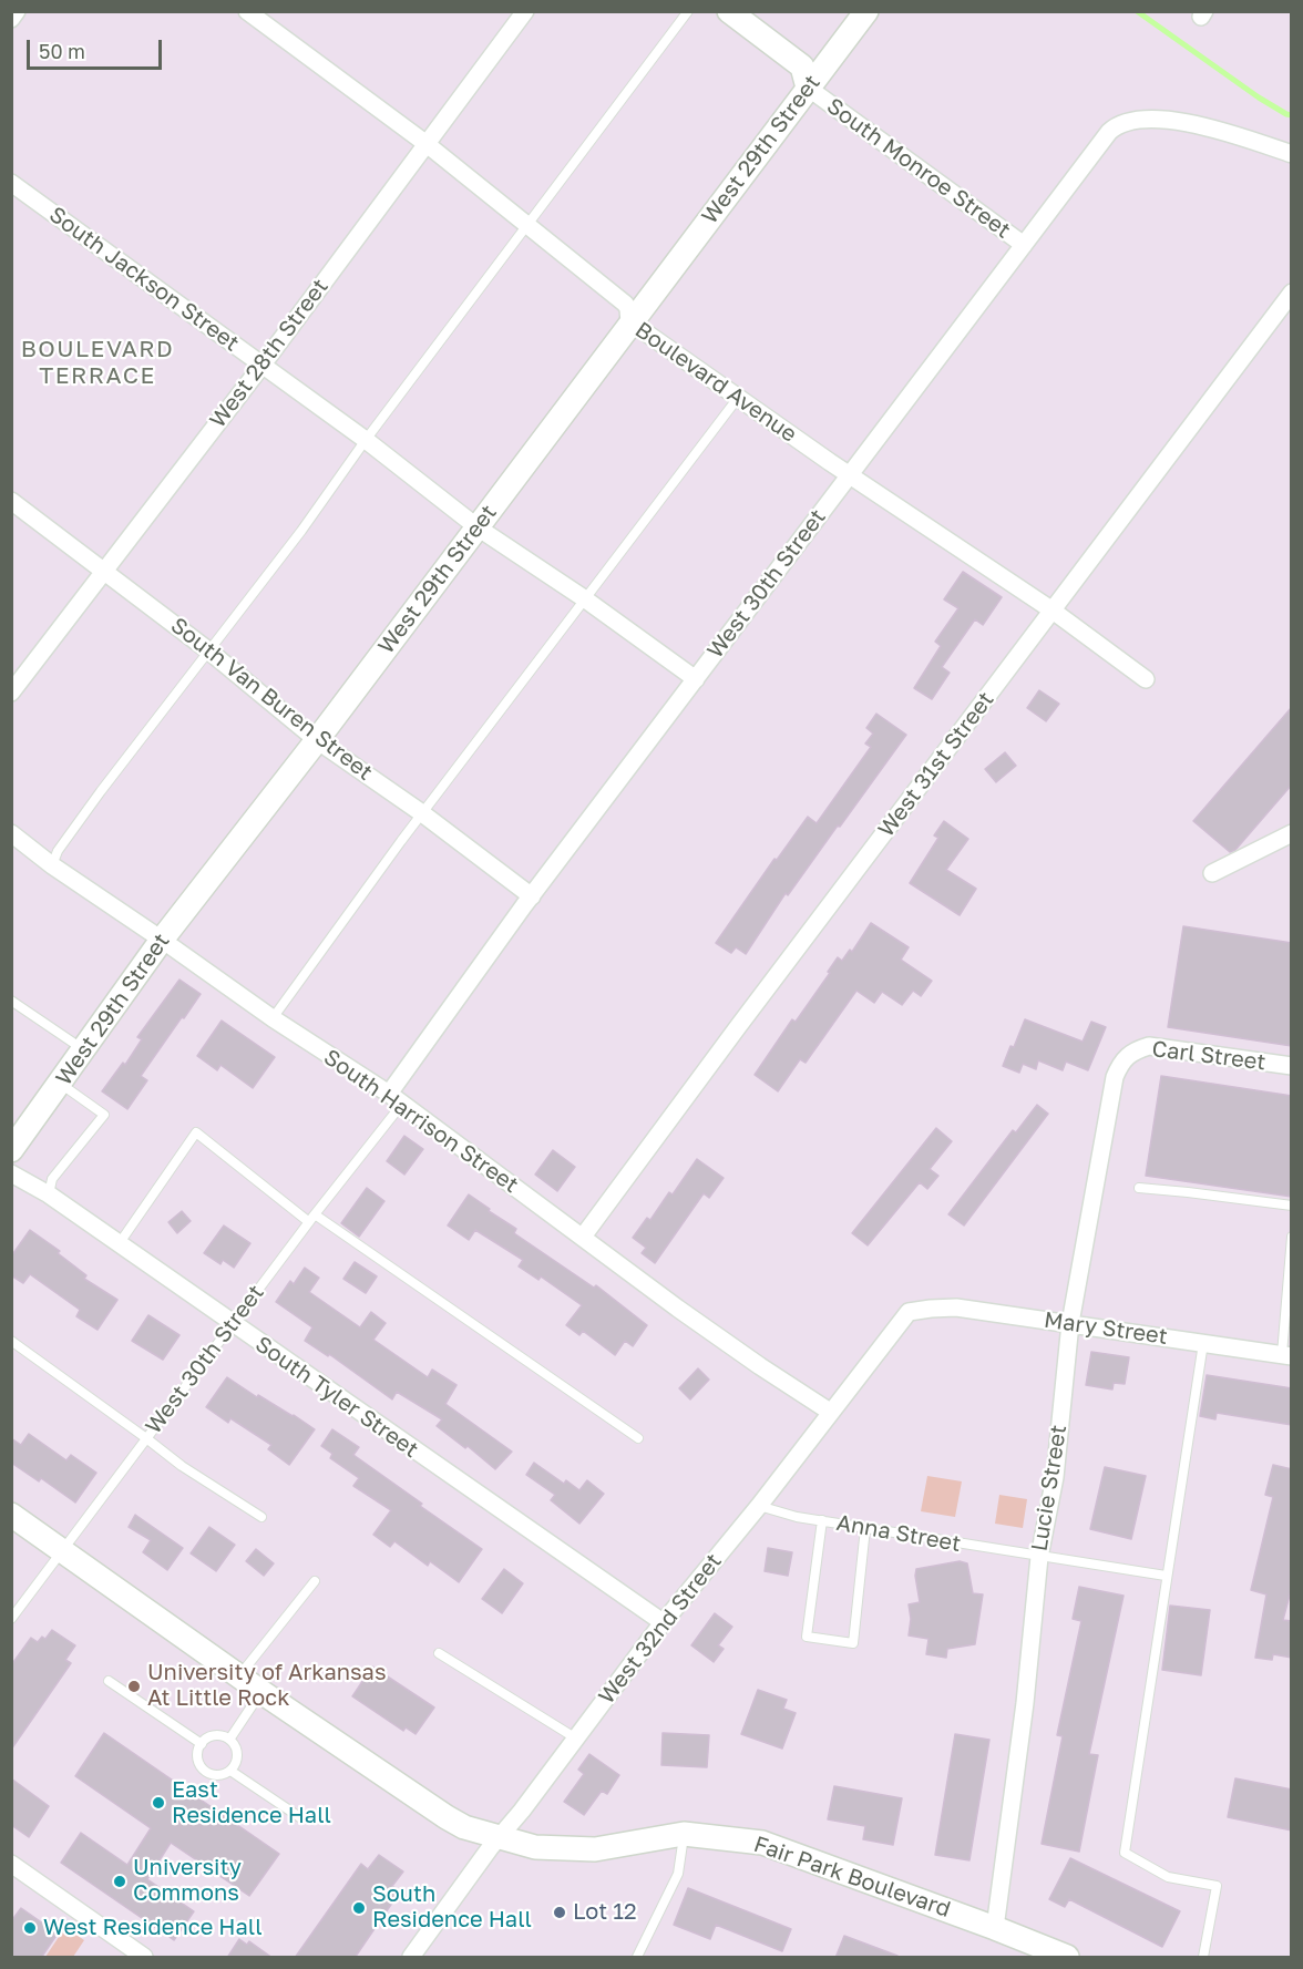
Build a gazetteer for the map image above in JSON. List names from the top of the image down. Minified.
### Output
{"streets":{"street":["West 29th Street","South Monroe Street","South Jackson Street","West 28th Street","Boulevard Avenue","West 30th Street","South Van Buren Street","West 31st Street","Carl Street","South Harrison Street","Mary Street","South Tyler Street","Lucie Street","West 32nd Street","Fair Park Boulevard"],"lane":["Anna Street"]},"crossings":[["West 29th Street","South Monroe Street"],["West 29th Street","South Jackson Street"],["West 29th Street","Boulevard Avenue"],["West 29th Street","South Van Buren Street"],["West 29th Street","South Harrison Street"],["South Monroe Street","West 30th Street"],["South Jackson Street","West 28th Street"],["South Jackson Street","West 30th Street"],["West 28th Street","Boulevard Avenue"],["West 28th Street","South Van Buren Street"],["Boulevard Avenue","West 30th Street"],["Boulevard Avenue","West 31st Street"],["West 30th Street","South Van Buren Street"],["West 30th Street","South Harrison Street"],["West 30th Street","South Tyler Street"],["West 30th Street","Fair Park Boulevard"],["West 31st Street","South Harrison Street"],["Carl Street","Lucie Street"],["South Harrison Street","West 32nd Street"],["Mary Street","Lucie Street"],["Mary Street","West 32nd Street"],["South Tyler Street","West 32nd Street"],["Lucie Street","Anna Street"],["Lucie Street","Fair Park Boulevard"],["Anna Street","West 32nd Street"],["West 32nd Street","Fair Park Boulevard"]],"districts":["BOULEVARD TERRACE"],"places":["University of Arkansas At Little Rock","East Residence Hall","University Commons","South Residence Hall","Lot 12","West Residence Hall"],"scale_bar":"50 m"}
